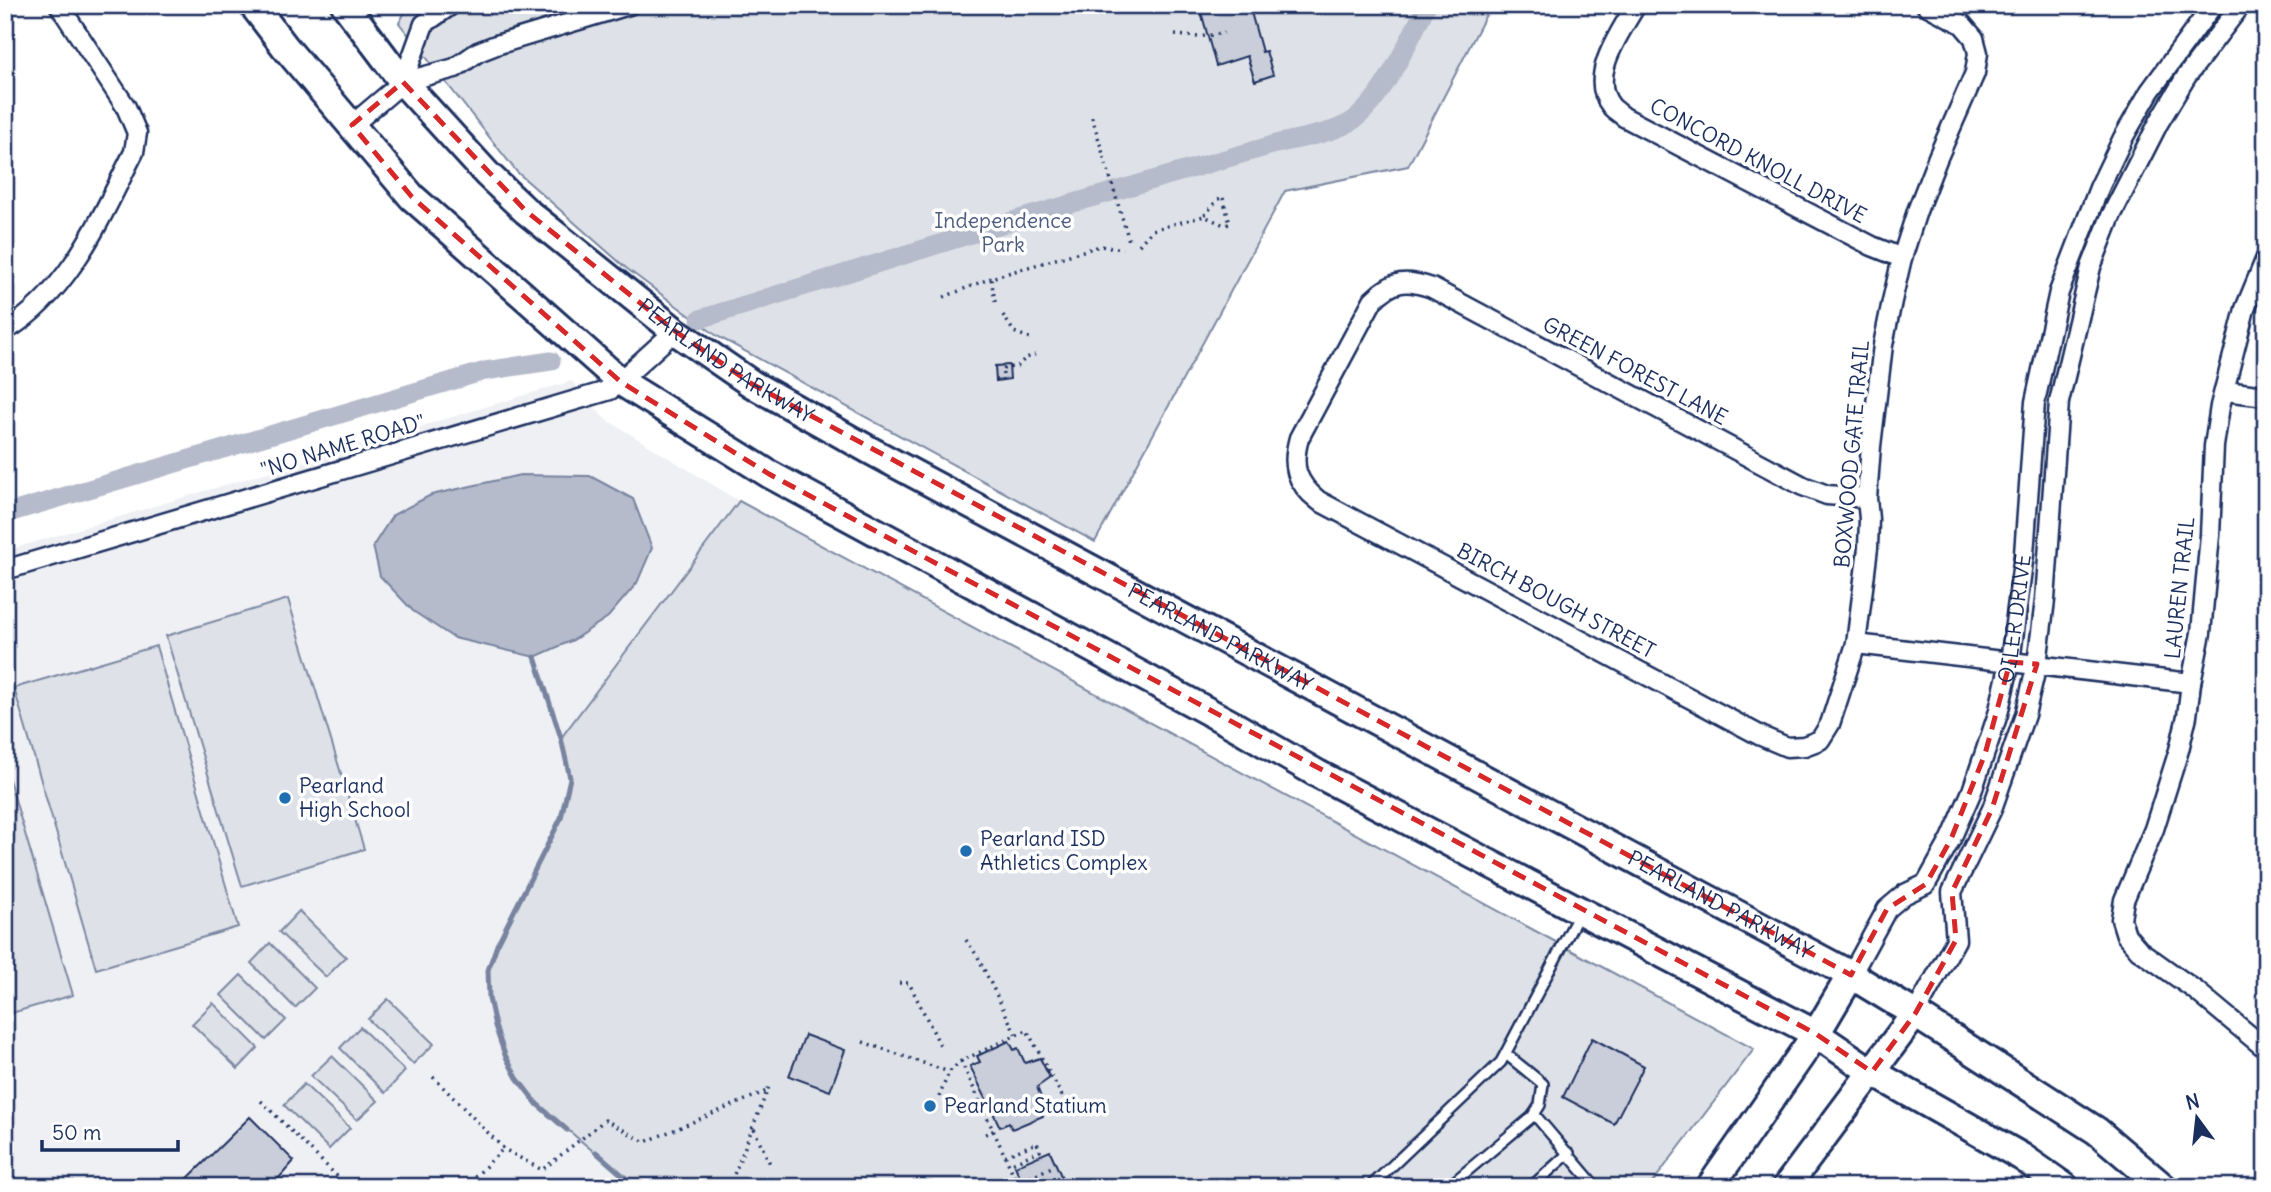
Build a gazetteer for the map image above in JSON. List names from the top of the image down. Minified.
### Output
{"streets":{"main road":["PEARLAND PARKWAY","OILER DRIVE"],"street":["CONCORD KNOLL DRIVE","GREEN FOREST LANE","\"NO NAME ROAD\"","BOXWOOD GATE TRAIL","LAUREN TRAIL","BIRCH BOUGH STREET"]},"crossings":[["CONCORD KNOLL DRIVE","BOXWOOD GATE TRAIL"],["PEARLAND PARKWAY","\"NO NAME ROAD\""],["PEARLAND PARKWAY","OILER DRIVE"],["GREEN FOREST LANE","BOXWOOD GATE TRAIL"],["GREEN FOREST LANE","BIRCH BOUGH STREET"],["BOXWOOD GATE TRAIL","BIRCH BOUGH STREET"]],"parks":["Independence Park"],"places":["Pearland High School","Pearland ISD Athletics Complex","Pearland Statium"],"scale_bar":"50 m","north":"top"}
